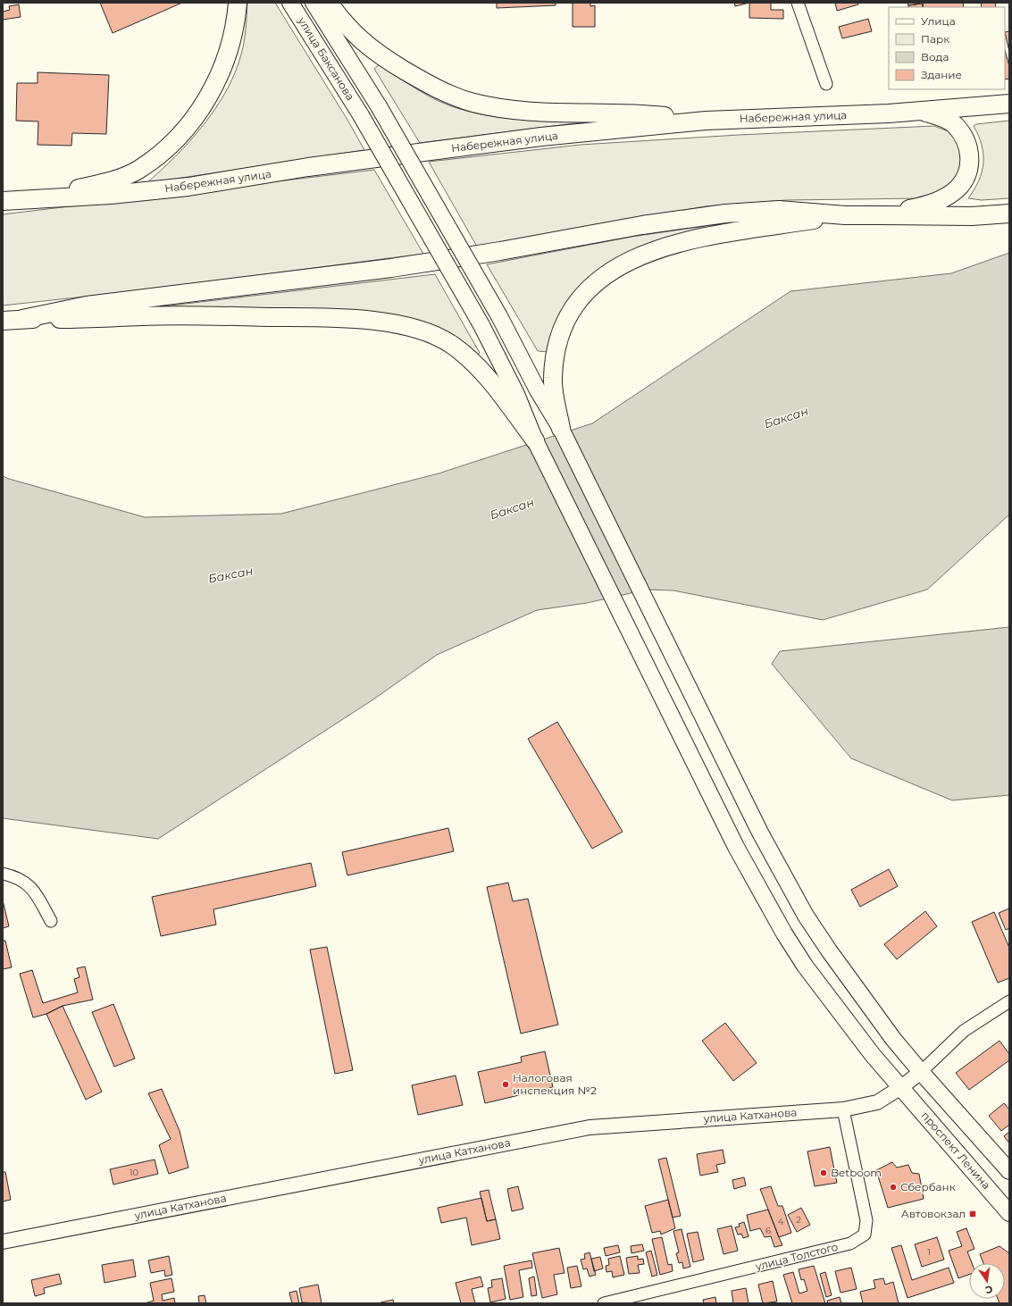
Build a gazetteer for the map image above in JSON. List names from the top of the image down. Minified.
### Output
{"streets":{"main road":["улица Баксанова","Набережная улица","проспект Ленина"],"street":["улица Катханова","улица Толстого"]},"crossings":[["улица Баксанова","улица Катханова"],["улица Баксанова","проспект Ленина"],["улица Катханова","проспект Ленина"],["улица Катханова","улица Толстого"]],"water":["Баксан"],"places":{"other":["Налоговая инспекция №2","Betboom","Сбербанк"],"transit":["Автовокзал"]},"house_numbers":["10","2","4","6","1"],"legend":["Улица","Парк","Вода","Здание"],"north":"bottom"}
